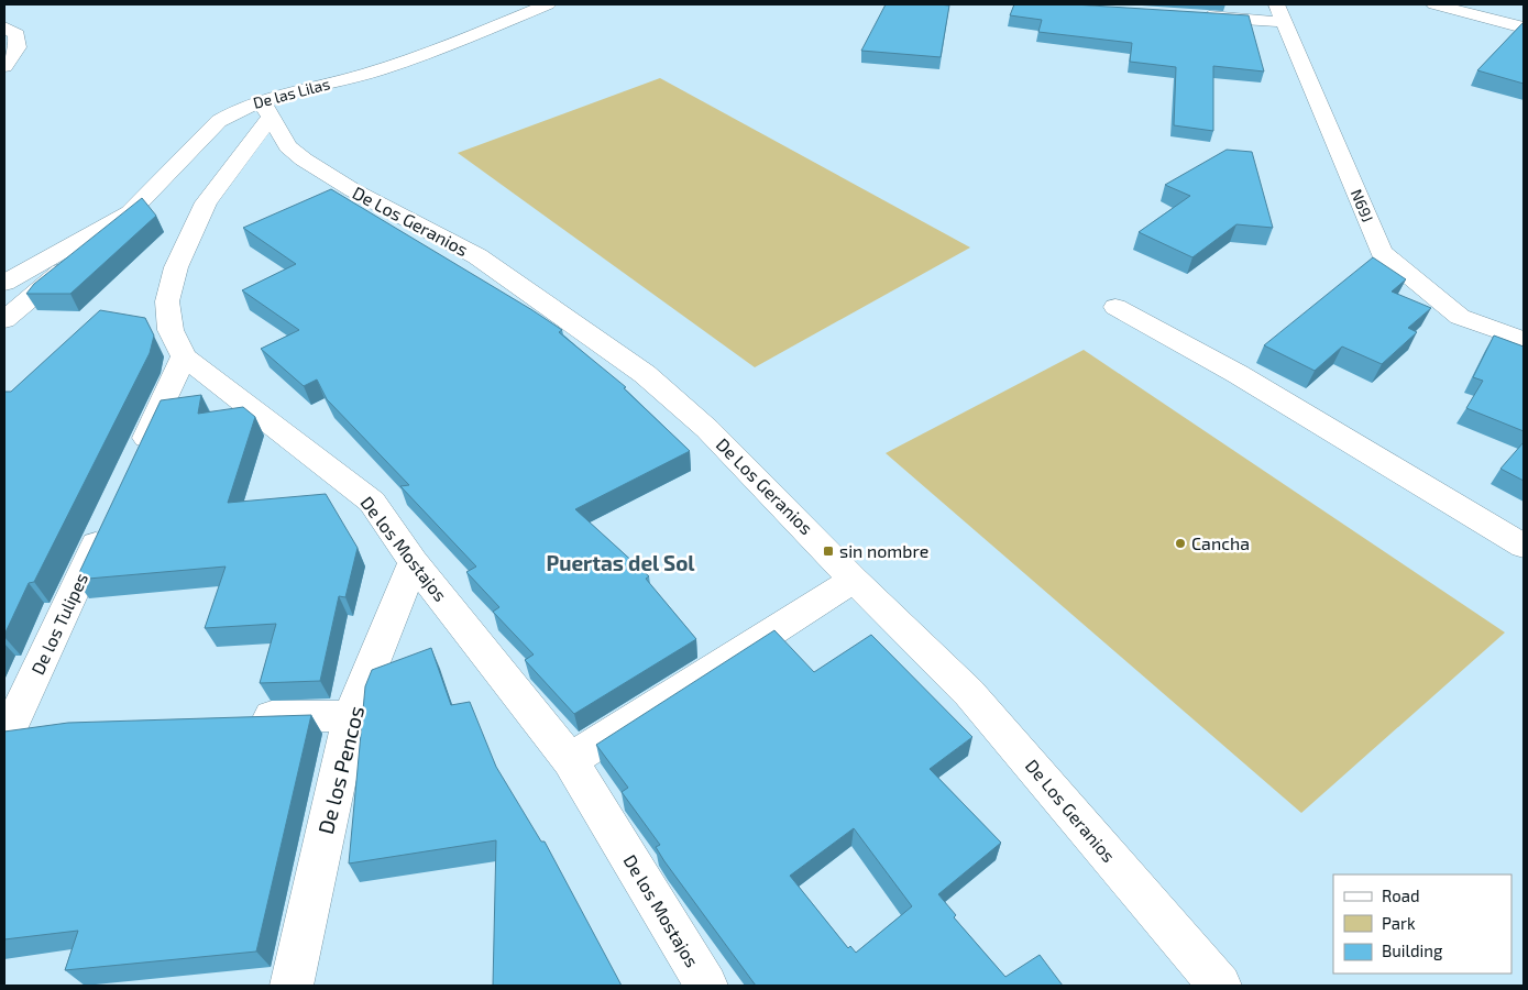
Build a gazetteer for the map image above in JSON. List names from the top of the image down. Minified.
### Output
{"streets":{"street":["De las Lilas","N69J","De Los Geranios","De los Mostajos","De los Tulipes","De los Pencos"]},"crossings":[["De las Lilas","De Los Geranios"],["De las Lilas","De los Mostajos"],["De Los Geranios","De los Mostajos"],["De los Mostajos","De los Pencos"]],"districts":["Puertas del Sol"],"places":{"other":["Cancha"],"transit":["sin nombre"]},"legend":["Road","Park","Building"]}
